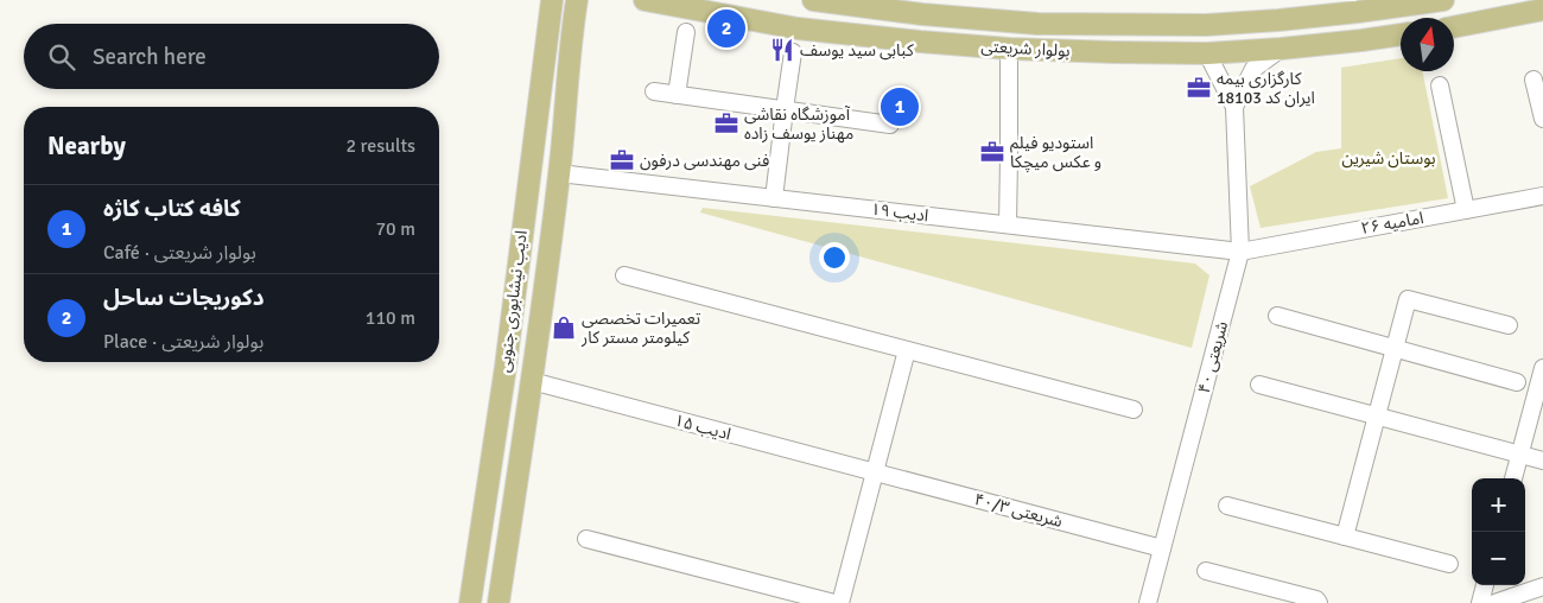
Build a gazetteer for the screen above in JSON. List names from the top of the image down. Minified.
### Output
{"streets":{"main road":["بولوار شریعتی","ادیب نیشابوری جنوبی"],"street":["ادیب ۱۹","امامیه ۲۶","شریعتی ۴۰","ادیب ۱۵","شریعتی ۴۰/۳"]},"crossings":[["بولوار شریعتی","شریعتی ۴۰"],["ادیب ۱۹","امامیه ۲۶"],["ادیب ۱۹","ادیب نیشابوری جنوبی"],["ادیب ۱۹","شریعتی ۴۰"],["امامیه ۲۶","شریعتی ۴۰"],["ادیب نیشابوری جنوبی","ادیب ۱۵"],["شریعتی ۴۰","شریعتی ۴۰/۳"],["ادیب ۱۵","شریعتی ۴۰/۳"]],"parks":["بوستان شیرین"],"places":{"restaurant":["کبابی سید یوسف"],"office":["کارگزاری بیمه ایران کد 18103","آموزشگاه نقاشی مهناز یوسف زاده","استودیو فیلم و عکس میچکا","فنی مهندسی درفون"],"shop":["تعمیرات تخصصی کیلومتر مستر کار"]},"north":"top","page":{"pins":["2","1"],"search":"Search here","heading":["Nearby","2 results"],"list":[{"mark":"1","name":"کافه کتاب کاژه","note":"Café · بولوار شریعتی","value":"70 m"},{"mark":"2","name":"دکوریجات ساحل","note":"Place · بولوار شریعتی","value":"110 m"}],"map_buttons":["+","−"]}}
